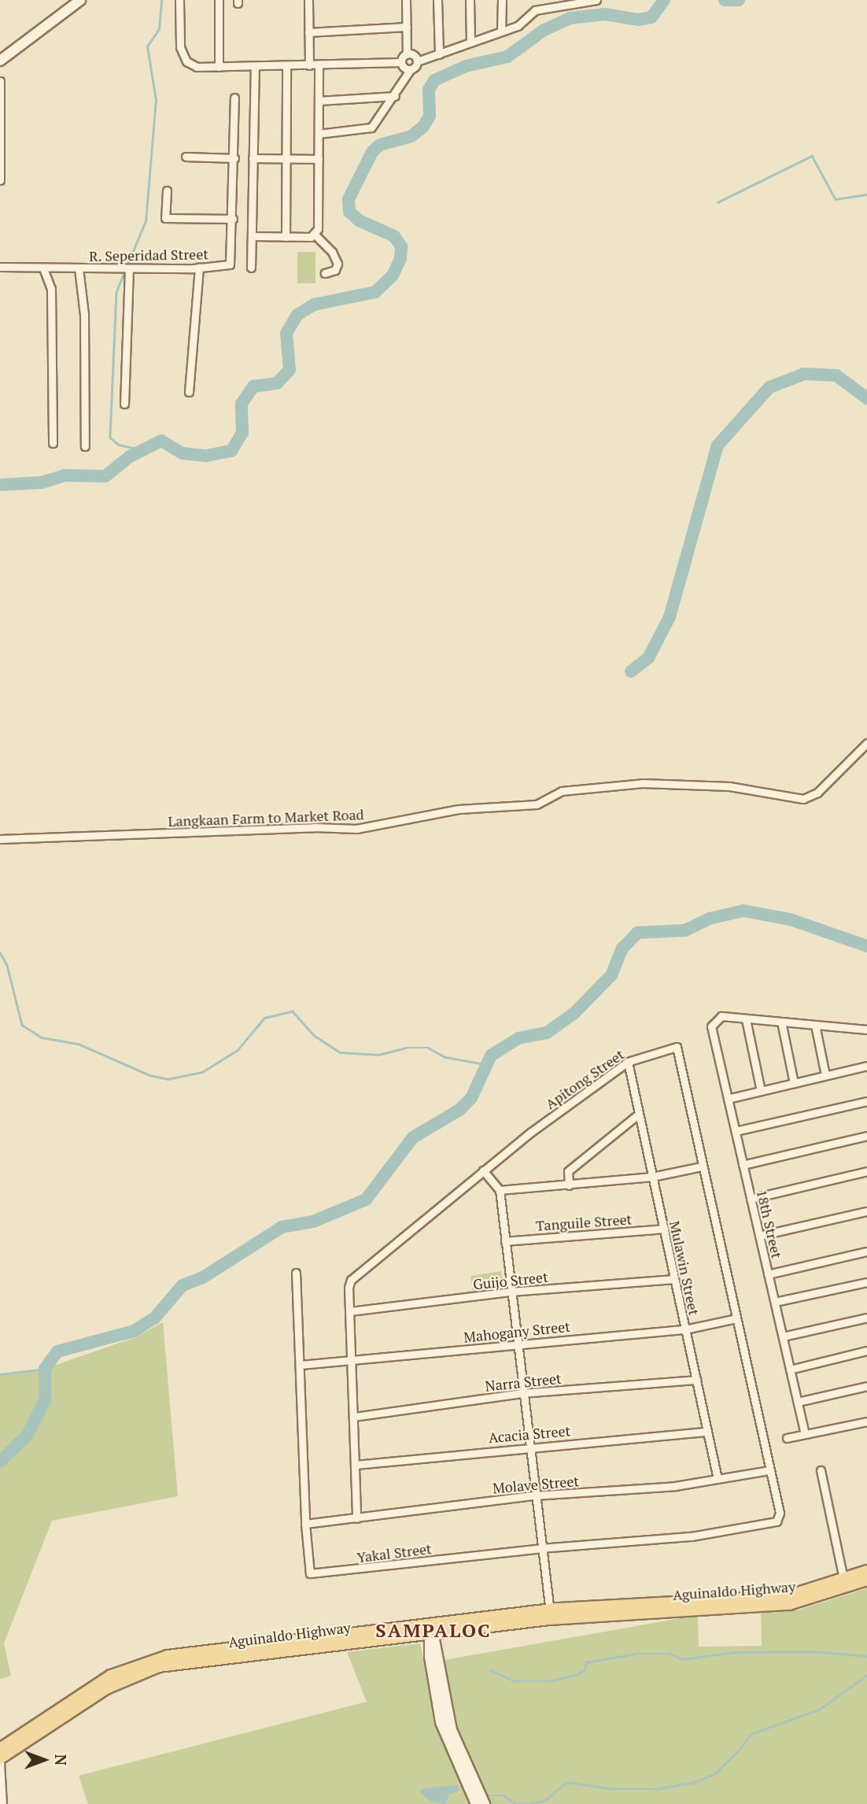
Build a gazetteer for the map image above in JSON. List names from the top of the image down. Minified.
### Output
{"streets":{"main road":["Aguinaldo Highway"],"street":["R. Seperidad Street","Langkaan Farm to Market Road","Apitong Street","Tanguile Street","18th Street","Mulawin Street","Guijo Street","Mahogany Street","Narra Street","Acacia Street","Molave Street","Yakal Street"]},"crossings":[["Apitong Street","Mulawin Street"],["Apitong Street","Guijo Street"],["Apitong Street","Mahogany Street"],["Apitong Street","Narra Street"],["Apitong Street","Acacia Street"],["Apitong Street","Molave Street"],["Apitong Street","Yakal Street"],["Tanguile Street","Mulawin Street"],["Mulawin Street","Guijo Street"],["Mulawin Street","Mahogany Street"],["Mulawin Street","Narra Street"],["Mulawin Street","Acacia Street"],["Mulawin Street","Molave Street"],["Mahogany Street","Yakal Street"],["Molave Street","Yakal Street"]],"districts":["SAMPALOC"],"north":"right"}
